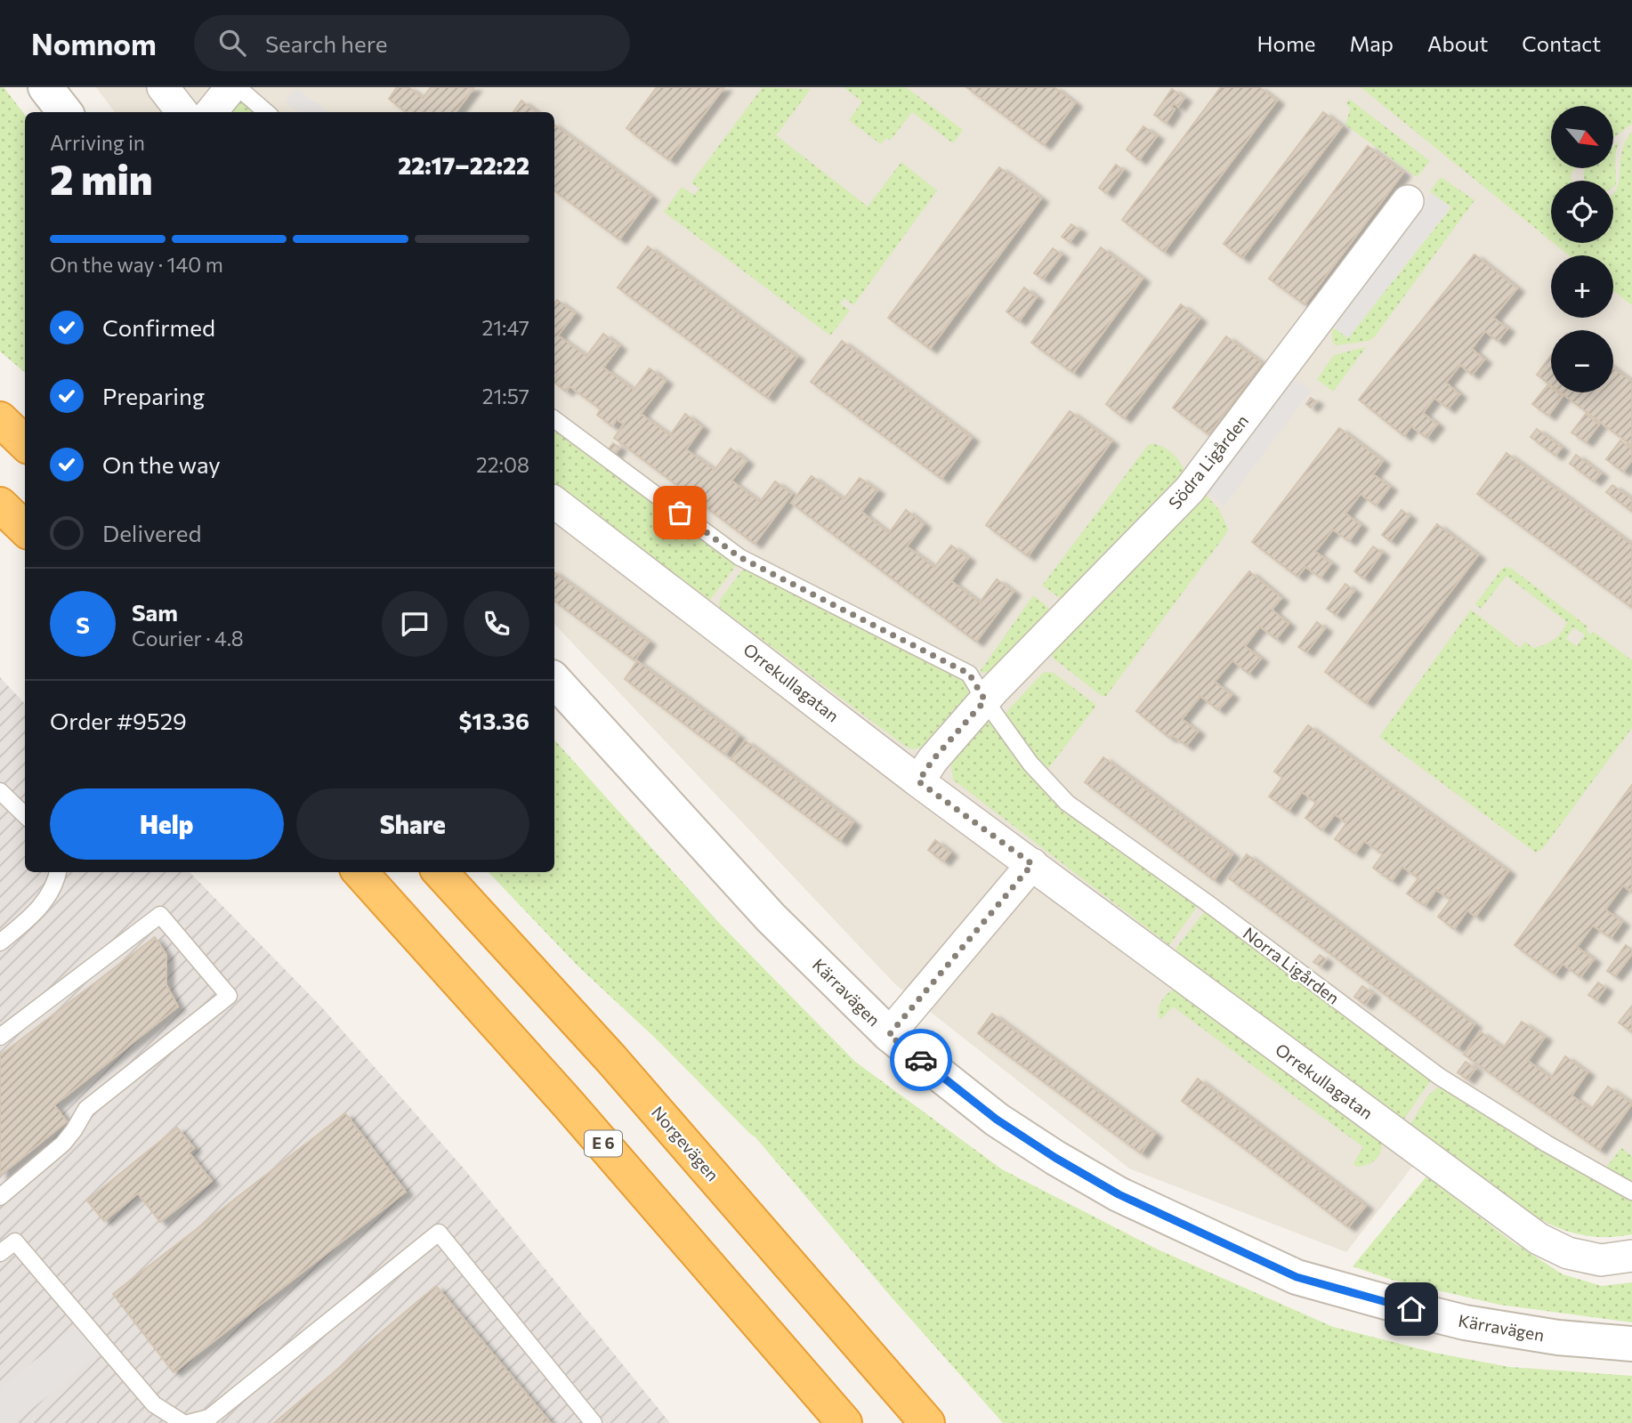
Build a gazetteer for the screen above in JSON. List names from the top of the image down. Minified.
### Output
{"streets":{"highway":["E 6","Norgevägen"],"street":["Södra Ligården","Orrekullagatan","Kärravägen"],"lane":["Norra Ligården"]},"crossings":[["Södra Ligården","Orrekullagatan"],["Södra Ligården","Norra Ligården"]],"north":"bottom right","page":{"header":"Nomnom","search":"Search here","nav":["Home","Map","About","Contact"],"map_buttons":["+","−"],"heading":["2 min","Arriving in","22:17–22:22"],"panel":["Sam","Courier · 4.8","Order #9529","$13.36"],"bar":"On the way · 140 m","list":[["Confirmed","21:47"],["Preparing","21:57"],["On the way","22:08"],"Delivered"],"round":"S","buttons":["Help","Share"]}}
